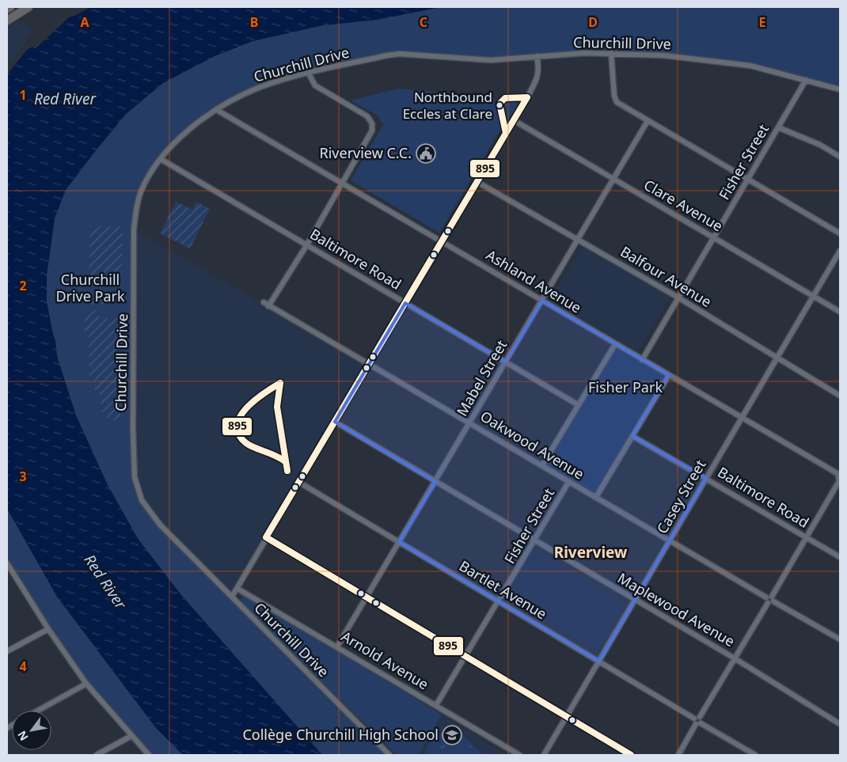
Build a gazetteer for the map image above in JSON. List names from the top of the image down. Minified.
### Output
{"streets":{"street":["Churchill Drive","Fisher Street","Clare Avenue","Baltimore Road","Balfour Avenue","Ashland Avenue","Mabel Street","Oakwood Avenue","Casey Street","Bartlet Avenue","Maplewood Avenue","Arnold Avenue"]},"crossings":[["Churchill Drive","Fisher Street"],["Churchill Drive","Baltimore Road"],["Churchill Drive","Ashland Avenue"],["Fisher Street","Clare Avenue"],["Fisher Street","Baltimore Road"],["Fisher Street","Balfour Avenue"],["Fisher Street","Ashland Avenue"],["Fisher Street","Oakwood Avenue"],["Fisher Street","Bartlet Avenue"],["Fisher Street","Maplewood Avenue"],["Fisher Street","Arnold Avenue"],["Clare Avenue","Mabel Street"],["Clare Avenue","Casey Street"],["Baltimore Road","Mabel Street"],["Baltimore Road","Oakwood Avenue"],["Baltimore Road","Casey Street"],["Balfour Avenue","Mabel Street"],["Balfour Avenue","Casey Street"],["Ashland Avenue","Mabel Street"],["Ashland Avenue","Casey Street"],["Mabel Street","Oakwood Avenue"],["Mabel Street","Bartlet Avenue"],["Mabel Street","Maplewood Avenue"],["Mabel Street","Arnold Avenue"],["Oakwood Avenue","Casey Street"],["Casey Street","Bartlet Avenue"],["Casey Street","Maplewood Avenue"]],"districts":["Riverview"],"water":["Red River"],"parks":["Churchill Drive Park","Fisher Park"],"places":{"other":["Northbound Eccles at Clare"],"public building":["Riverview C.C."],"school or university":["Collège Churchill High School"]},"lines":["transit line 895"],"north":"bottom left","grid":{"columns":["A","B","C","D","E"],"rows":["1","2","3","4"]}}
